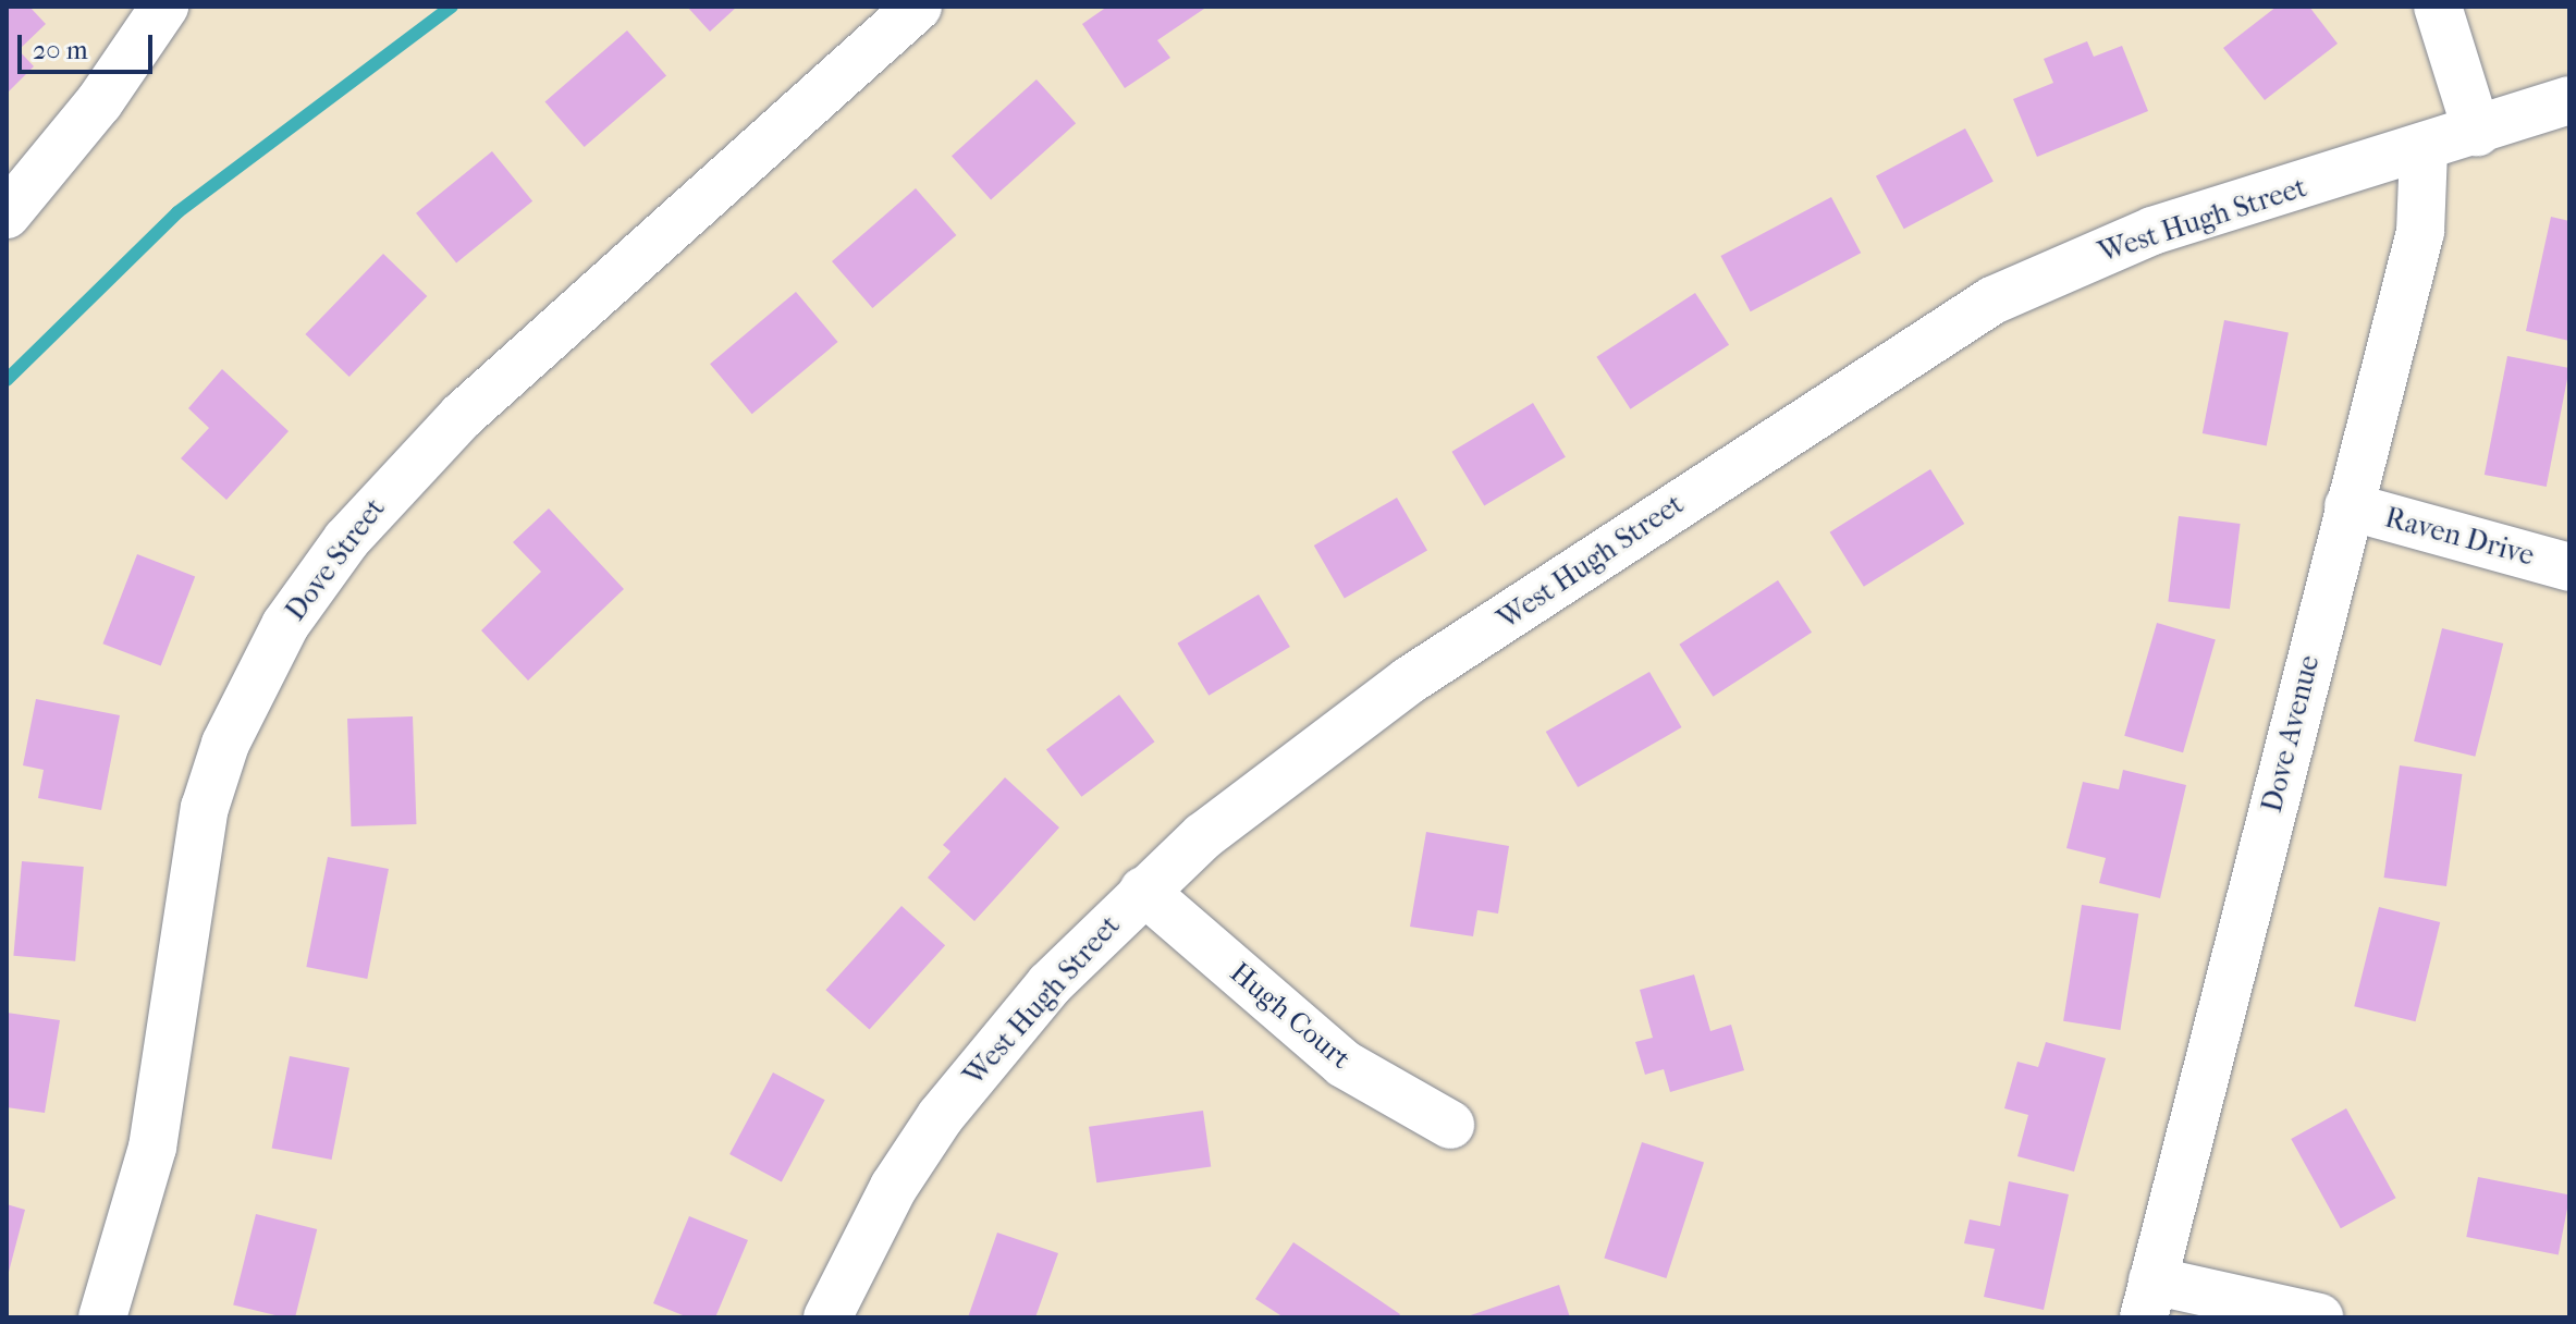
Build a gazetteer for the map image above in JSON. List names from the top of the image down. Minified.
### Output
{"streets":{"street":["West Hugh Street","Raven Drive","Dove Street","Dove Avenue","Hugh Court"]},"crossings":[["West Hugh Street","Dove Avenue"],["West Hugh Street","Hugh Court"],["Raven Drive","Dove Avenue"]],"scale_bar":"20 m"}
